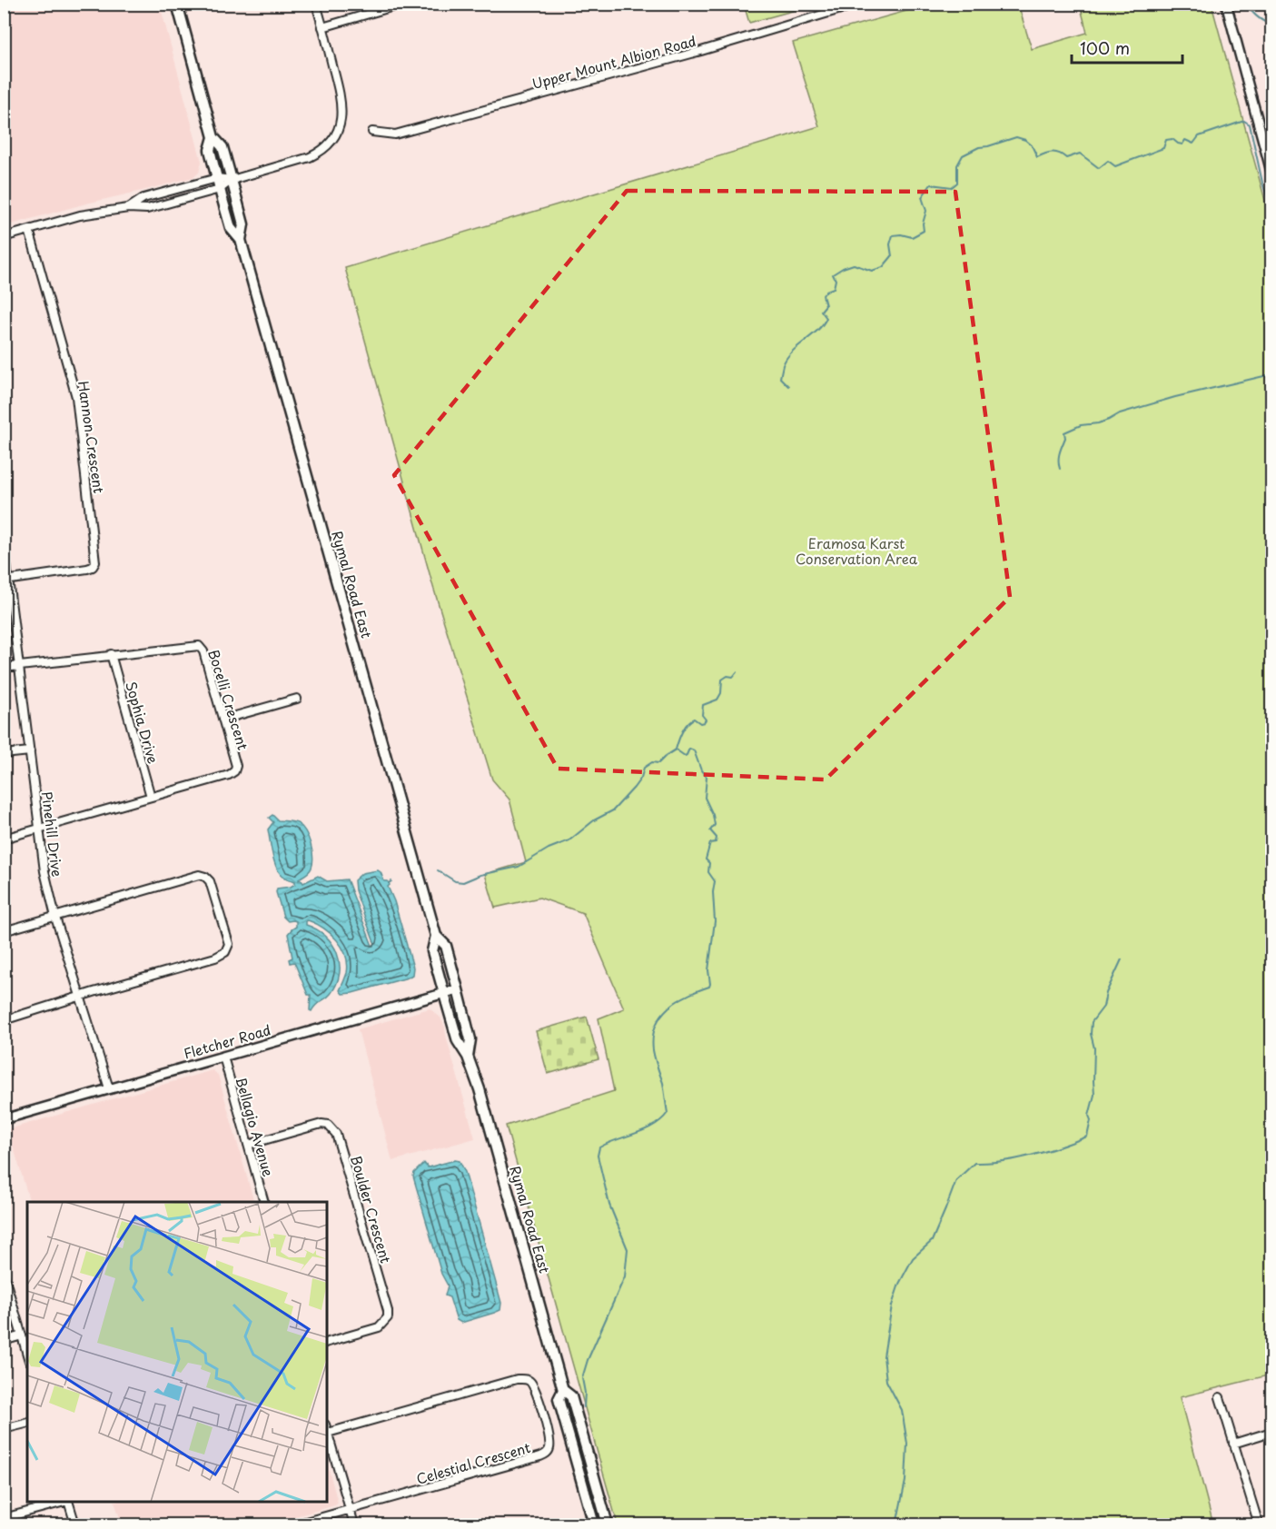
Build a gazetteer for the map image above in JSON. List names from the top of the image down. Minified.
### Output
{"streets":{"main road":["Rymal Road East"],"street":["Upper Mount Albion Road","Hannon Crescent","Bocelli Crescent","Sophia Drive","Pinehill Drive","Fletcher Road","Bellagio Avenue","Boulder Crescent","Celestial Crescent"]},"crossings":[["Hannon Crescent","Pinehill Drive"],["Rymal Road East","Fletcher Road"],["Bocelli Crescent","Sophia Drive"],["Bocelli Crescent","Pinehill Drive"],["Pinehill Drive","Fletcher Road"],["Fletcher Road","Bellagio Avenue"],["Bellagio Avenue","Boulder Crescent"]],"parks":["Eramosa Karst Conservation Area"],"scale_bar":"100 m"}
